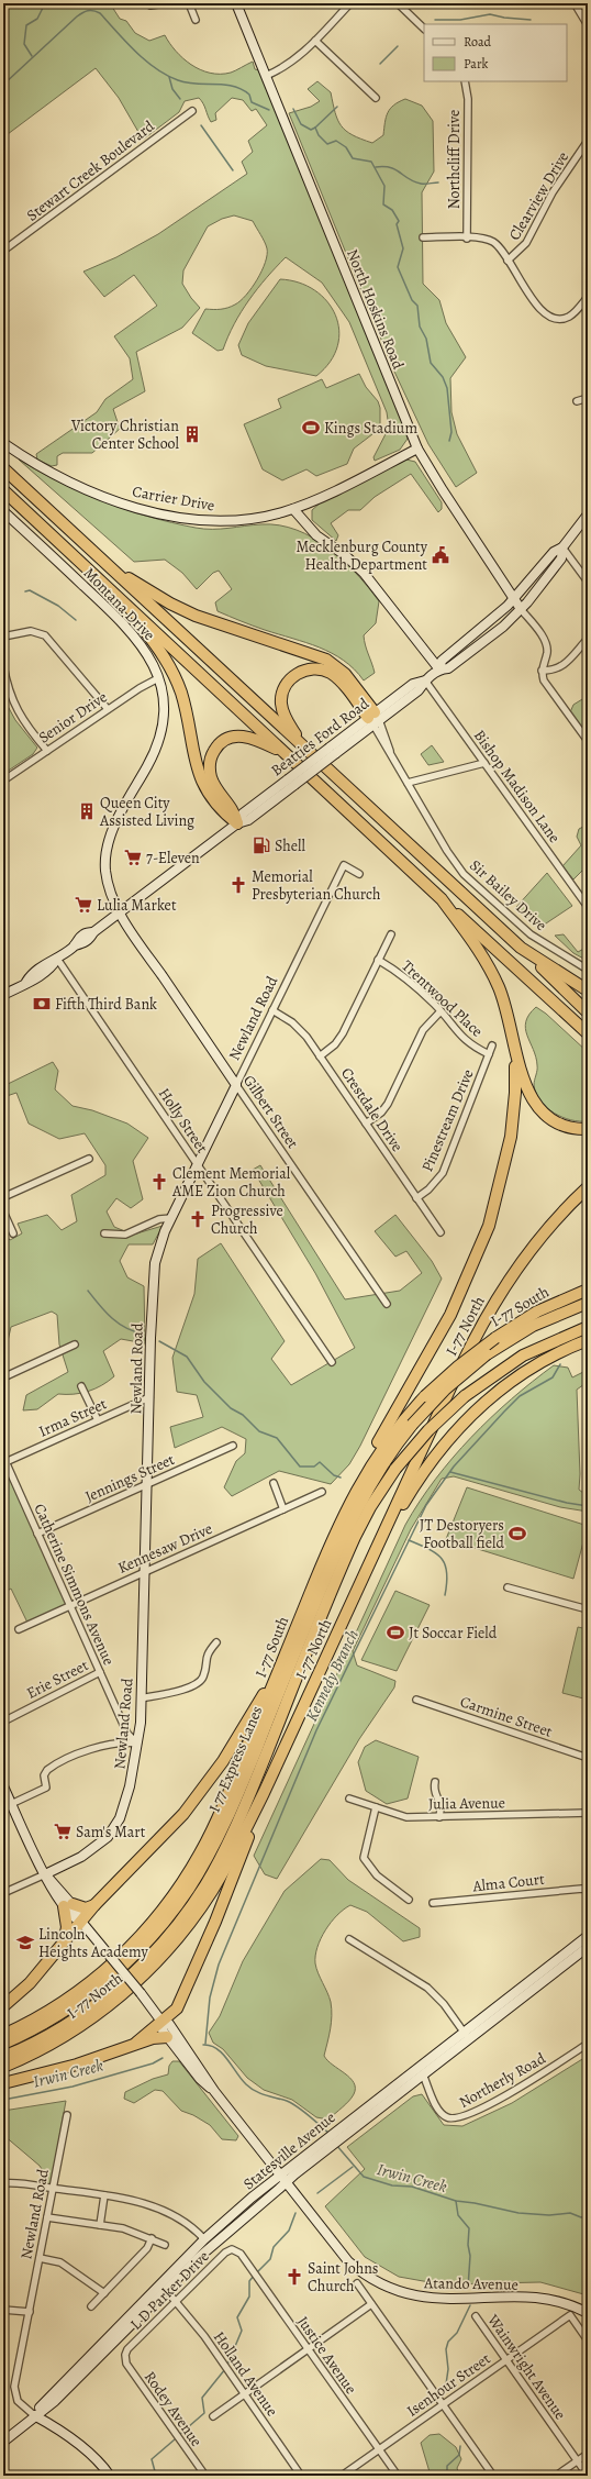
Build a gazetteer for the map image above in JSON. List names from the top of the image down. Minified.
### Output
{"streets":{"highway":["I-77 South","I-77 North","I 77 Express Lanes"],"main road":["North Hoskins Road","Carrier Drive","Montana Drive","Beatties Ford Road","Newland Road","Gilbert Street","Statesville Avenue","Atando Avenue"],"street":["Northcliff Drive","Stewart Creek Boulevard","Clearview Drive","Senior Drive","Bishop Madison Lane","Sir Bailey Drive","Trentwood Place","Crestdale Drive","Holly Street","Pinestream Drive","Irma Street","Jennings Street","Kennesaw Drive","Catherine Simmons Avenue","Erie Street","Carmine Street","Julia Avenue","Alma Court","Northerly Road","L D Parker Drive","Justice Avenue","Wainwright Avenue","Holland Avenue","Isenhour Street","Rodey Avenue"]},"crossings":[["North Hoskins Road","Carrier Drive"],["North Hoskins Road","Beatties Ford Road"],["Montana Drive","Senior Drive"],["Montana Drive","Beatties Ford Road"],["Montana Drive","Gilbert Street"],["Beatties Ford Road","Bishop Madison Lane"],["Beatties Ford Road","Sir Bailey Drive"],["Beatties Ford Road","Gilbert Street"],["Beatties Ford Road","Holly Street"],["Trentwood Place","Pinestream Drive"],["Newland Road","Crestdale Drive"],["Newland Road","Gilbert Street"],["Newland Road","Holly Street"],["Newland Road","Irma Street"],["Newland Road","Jennings Street"],["Newland Road","Kennesaw Drive"],["Newland Road","Catherine Simmons Avenue"],["Newland Road","Statesville Avenue"],["Crestdale Drive","Pinestream Drive"],["Irma Street","Catherine Simmons Avenue"],["Jennings Street","Catherine Simmons Avenue"],["Kennesaw Drive","Catherine Simmons Avenue"],["Catherine Simmons Avenue","Erie Street"],["Northerly Road","Statesville Avenue"],["Statesville Avenue","Atando Avenue"],["Statesville Avenue","Holland Avenue"],["L D Parker Drive","Justice Avenue"],["L D Parker Drive","Holland Avenue"],["L D Parker Drive","Rodey Avenue"],["Justice Avenue","Isenhour Street"],["Wainwright Avenue","Isenhour Street"]],"water":["Kennedy Branch","Irwin Creek"],"places":{"sports":["Kings Stadium","JT Destoryers Football field","Jt Soccar Field"],"building":["Victory Christian Center School","Queen City Assisted Living"],"public building":["Mecklenburg County Health Department"],"fuel station":["Shell"],"supermarket":["7-Eleven","Lulia Market","Sam's Mart"],"church":["Memorial Presbyterian Church","Clement Memorial AME Zion Church","Progressive Church","Saint Johns Church"],"bank":["Fifth Third Bank"],"school or university":["Lincoln Heights Academy"]},"legend":["Road","Park"]}
